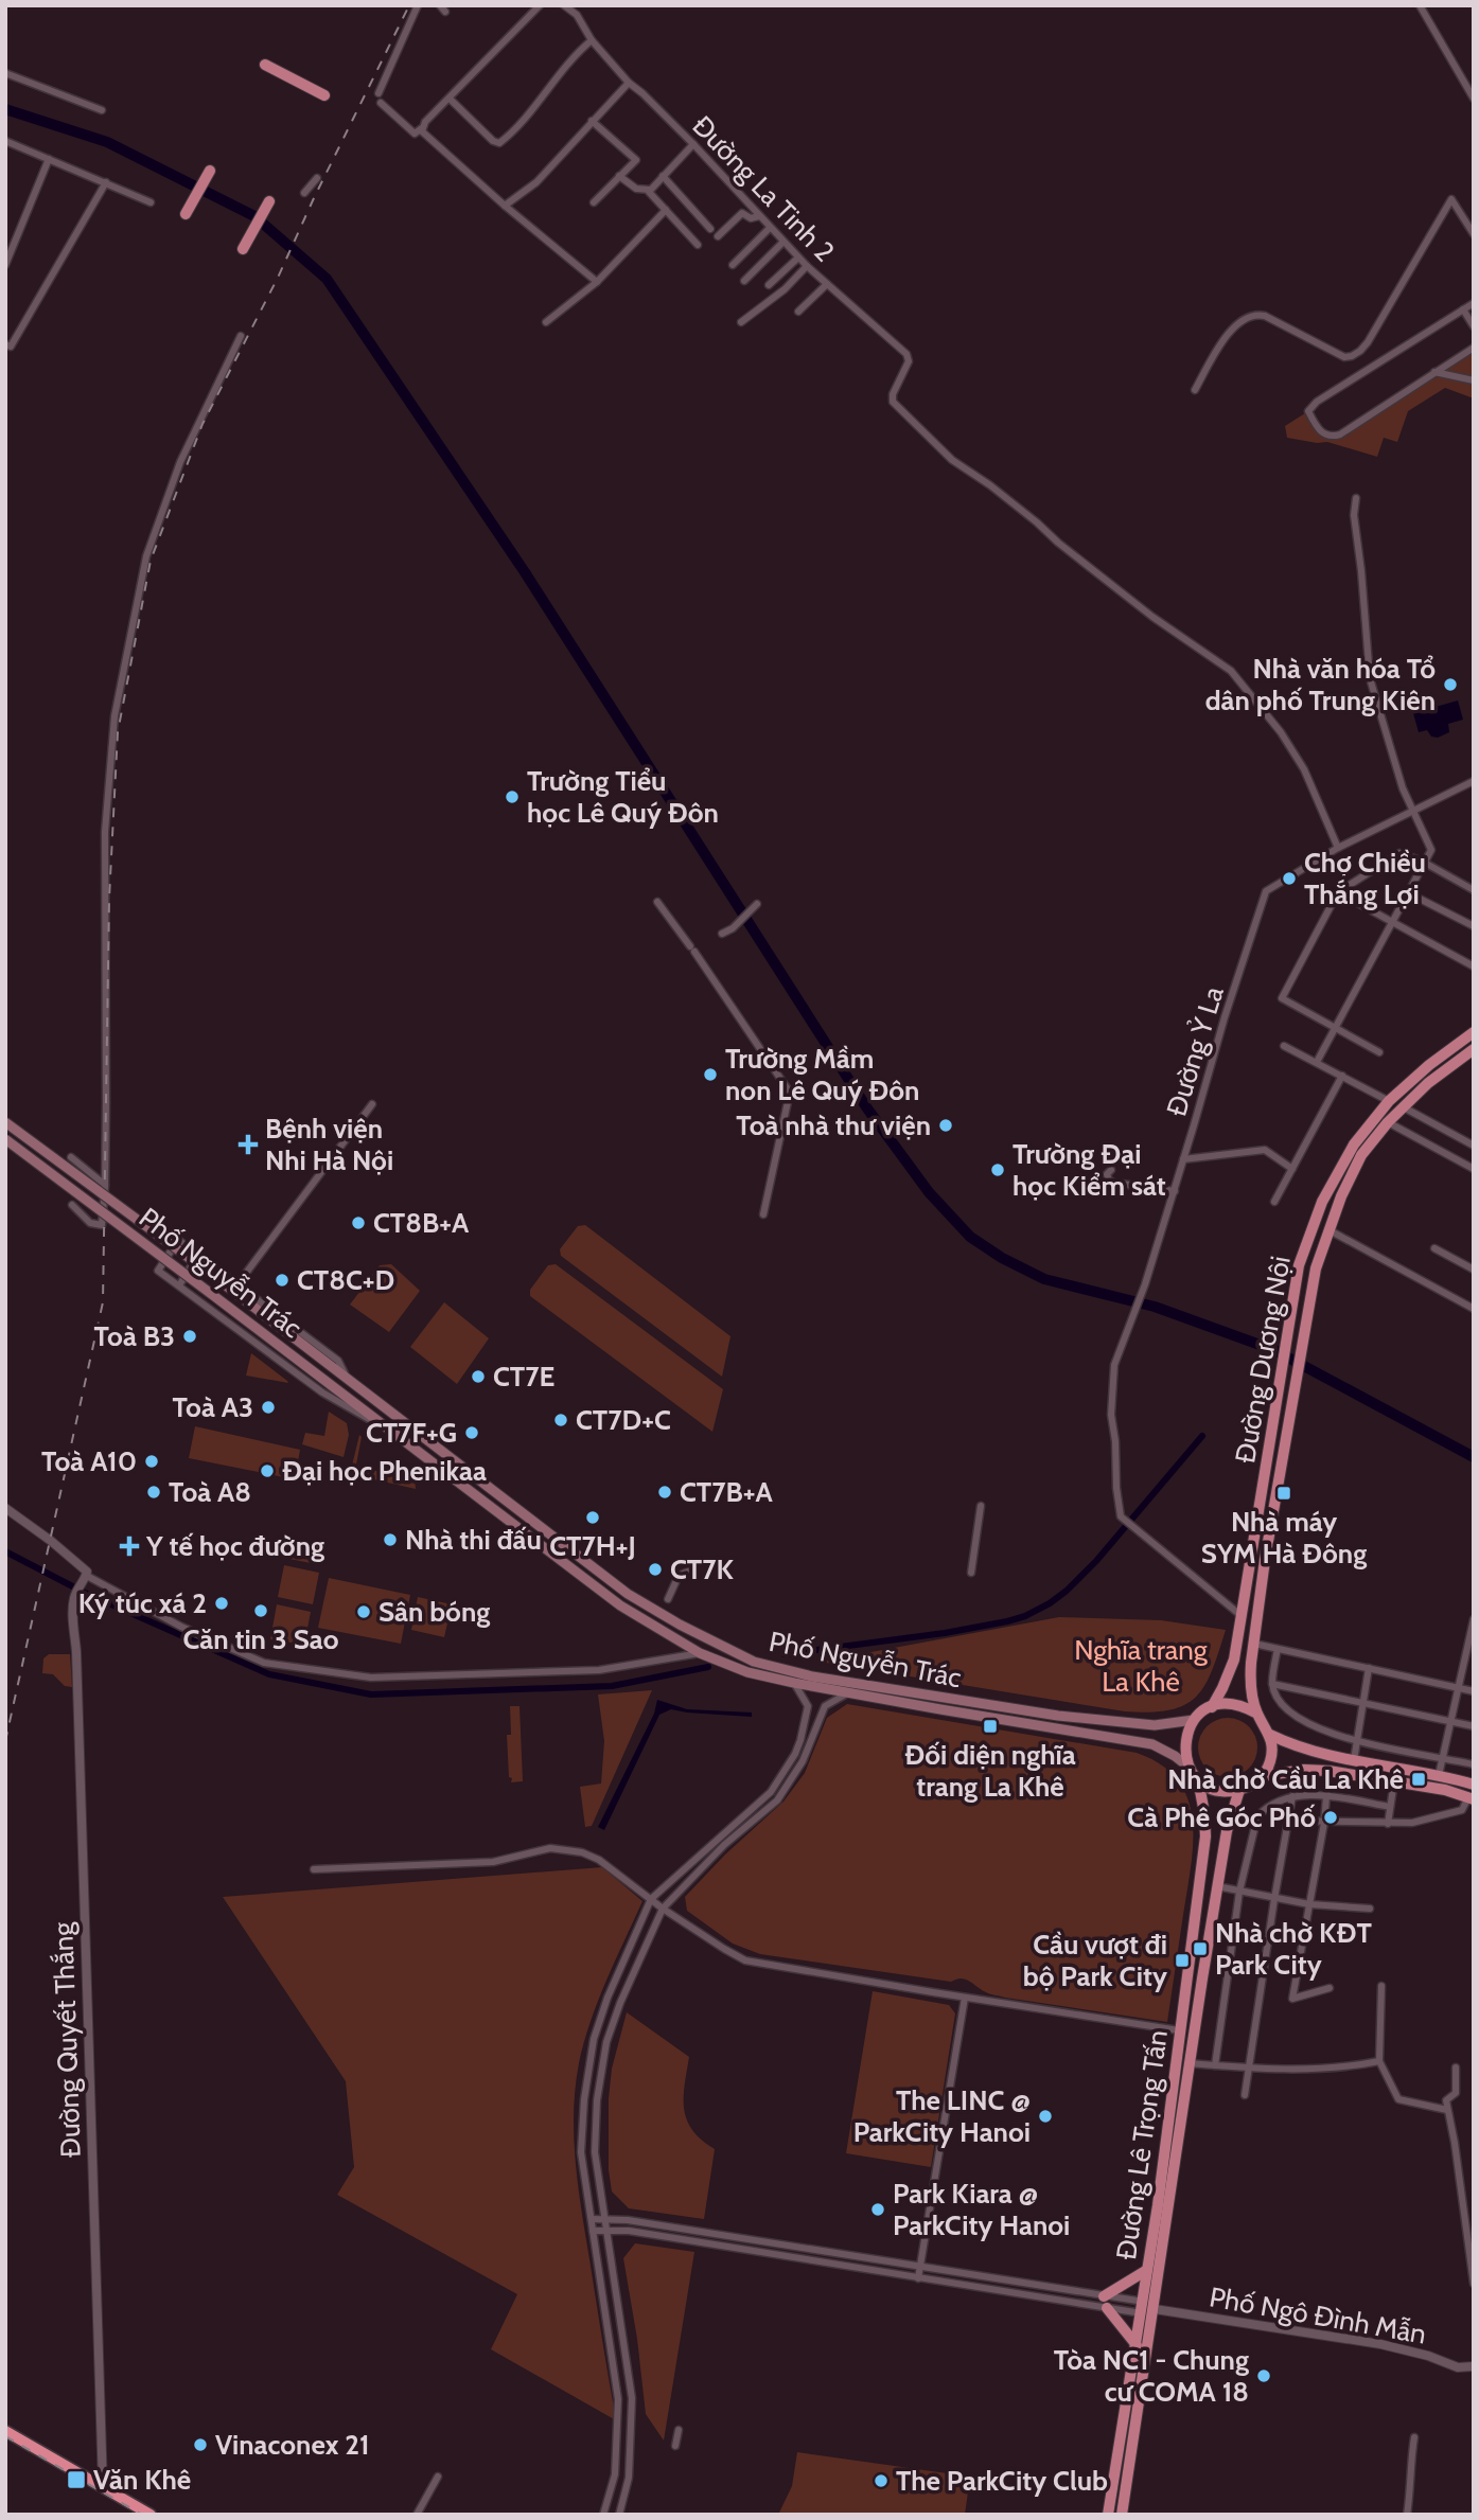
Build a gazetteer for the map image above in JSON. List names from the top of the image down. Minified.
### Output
{"streets":{"main road":["Phố Nguyễn Trác","Đường Dương Nội","Đường Lê Trọng Tấn"],"street":["Đường La Tinh 2","Đường Ỷ La","Đường Quyết Thắng","Phố Ngô Đình Mẫn"]},"crossings":[["Đường La Tinh 2","Đường Ỷ La"],["Đường Ỷ La","Đường Dương Nội"],["Phố Nguyễn Trác","Đường Dương Nội"],["Phố Nguyễn Trác","Đường Lê Trọng Tấn"],["Đường Dương Nội","Đường Lê Trọng Tấn"],["Đường Lê Trọng Tấn","Phố Ngô Đình Mẫn"]],"parks":["Nghĩa trang La Khê"],"places":{"other":["Nhà văn hóa Tổ dân phố Trung Kiên","Trường Tiểu học Lê Quý Đôn","Chợ Chiều Thắng Lợi","Trường Mầm non Lê Quý Đôn","Toà nhà thư viện","Trường Đại học Kiểm sát","CT8B+A","CT8C+D","Toà B3","CT7E","Toà A3","CT7D+C","CT7F+G","Toà A10","Đại học Phenikaa","Toà A8","CT7B+A","CT7H+J","Nhà thi đấu","CT7K","Ký túc xá 2","Căn tin 3 Sao","Sân bóng","Cà Phê Góc Phố","The LINC @ ParkCity Hanoi","Park Kiara @ ParkCity Hanoi","Tòa NC1 - Chung cư COMA 18","Vinaconex 21","The ParkCity Club"],"health":["Bệnh viện Nhi Hà Nội","Y tế học đường"],"transit":["Nhà máy SYM Hà Đông","Đối diện nghĩa trang La Khê","Nhà chờ Cầu La Khê","Nhà chờ KĐT Park City","Cầu vượt đi bộ Park City","Văn Khê"]}}
